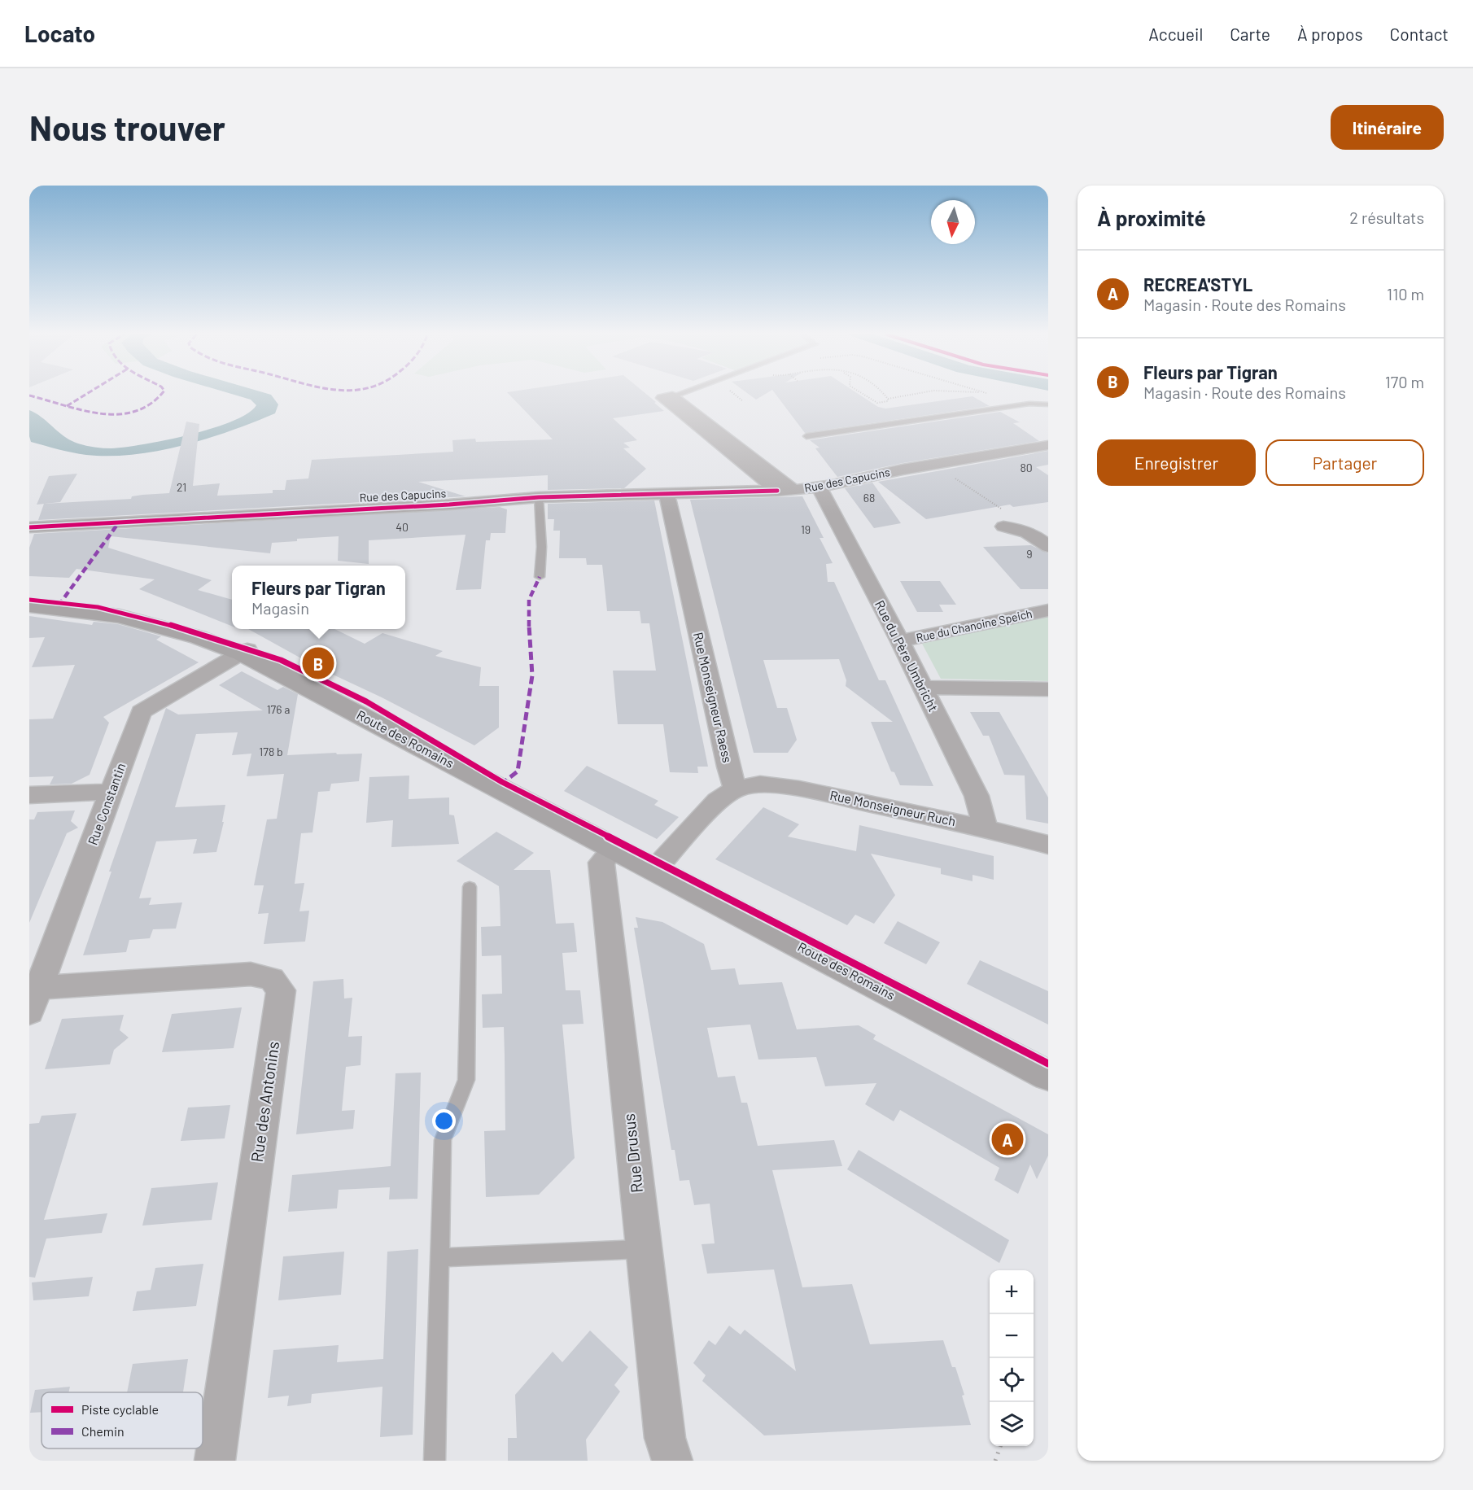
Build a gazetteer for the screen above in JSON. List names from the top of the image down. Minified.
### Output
{"streets":{"main road":["Route des Romains"],"street":["Rue des Capucins","Rue du Chanoine Speich","Rue du Père Umbricht","Rue Monseigneur Raess","Rue Constantin","Rue Monseigneur Ruch","Rue des Antonins","Rue Drusus"]},"crossings":[["Rue des Capucins","Rue du Père Umbricht"],["Rue des Capucins","Rue Monseigneur Raess"],["Rue du Chanoine Speich","Rue du Père Umbricht"],["Rue du Père Umbricht","Rue Monseigneur Ruch"],["Rue Monseigneur Raess","Rue Monseigneur Ruch"],["Route des Romains","Rue Constantin"],["Route des Romains","Rue Drusus"],["Rue Constantin","Rue des Antonins"]],"house_numbers":["80","21","68","40","19","9","176 a","178 b"],"legend":["Piste cyclable","Chemin"],"north":"bottom","page":{"header":"Locato","nav":["Accueil","Carte","À propos","Contact"],"buttons":["Itinéraire",["Enregistrer","Partager"]],"title":"Nous trouver","heading":["À proximité","2 résultats"],"list":[{"mark":"A","name":"RECREA'STYL","note":"Magasin · Route des Romains","value":"110 m"},{"mark":"B","name":"Fleurs par Tigran","note":"Magasin · Route des Romains","value":"170 m"}],"popup":["Fleurs par Tigran","Magasin"],"pins":["B","A"],"map_buttons":["+","−"]}}
